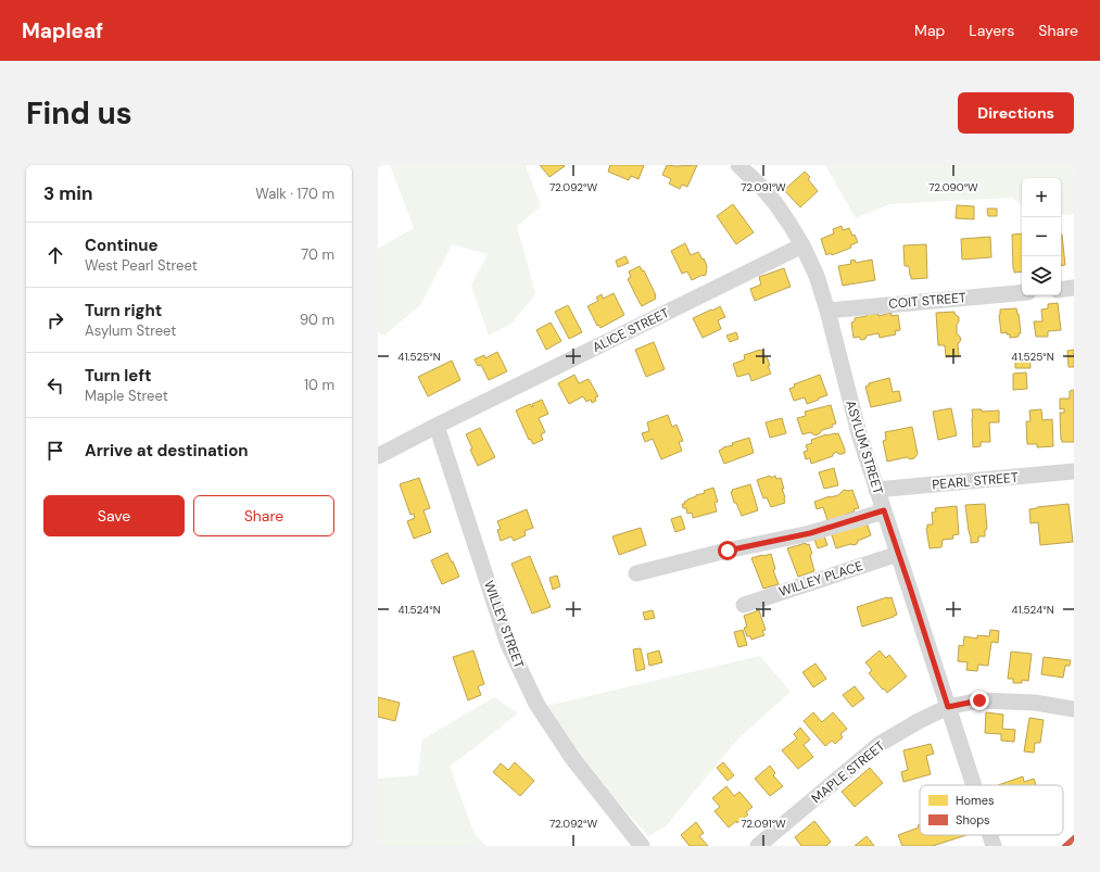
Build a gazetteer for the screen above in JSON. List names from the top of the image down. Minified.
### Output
{"streets":{"street":["COIT STREET","ALICE STREET","ASYLUM STREET","PEARL STREET","WILLEY PLACE","WILLEY STREET","MAPLE STREET"]},"crossings":[["COIT STREET","ASYLUM STREET"],["ALICE STREET","ASYLUM STREET"],["ALICE STREET","WILLEY STREET"],["ASYLUM STREET","PEARL STREET"],["ASYLUM STREET","WILLEY PLACE"],["ASYLUM STREET","MAPLE STREET"]],"legend":["Homes","Shops"],"page":{"header":"Mapleaf","nav":["Map","Layers","Share"],"buttons":["Directions",["Save","Share"]],"title":"Find us","heading":["3 min","Walk · 170 m"],"map_buttons":["+","−"],"list":[["Continue","West Pearl Street","70 m"],["Turn right","Asylum Street","90 m"],["Turn left","Maple Street","10 m"],"Arrive at destination"]},"coordinates":["72.092°W","72.091°W","72.090°W","41.525°N","41.524°N"]}
